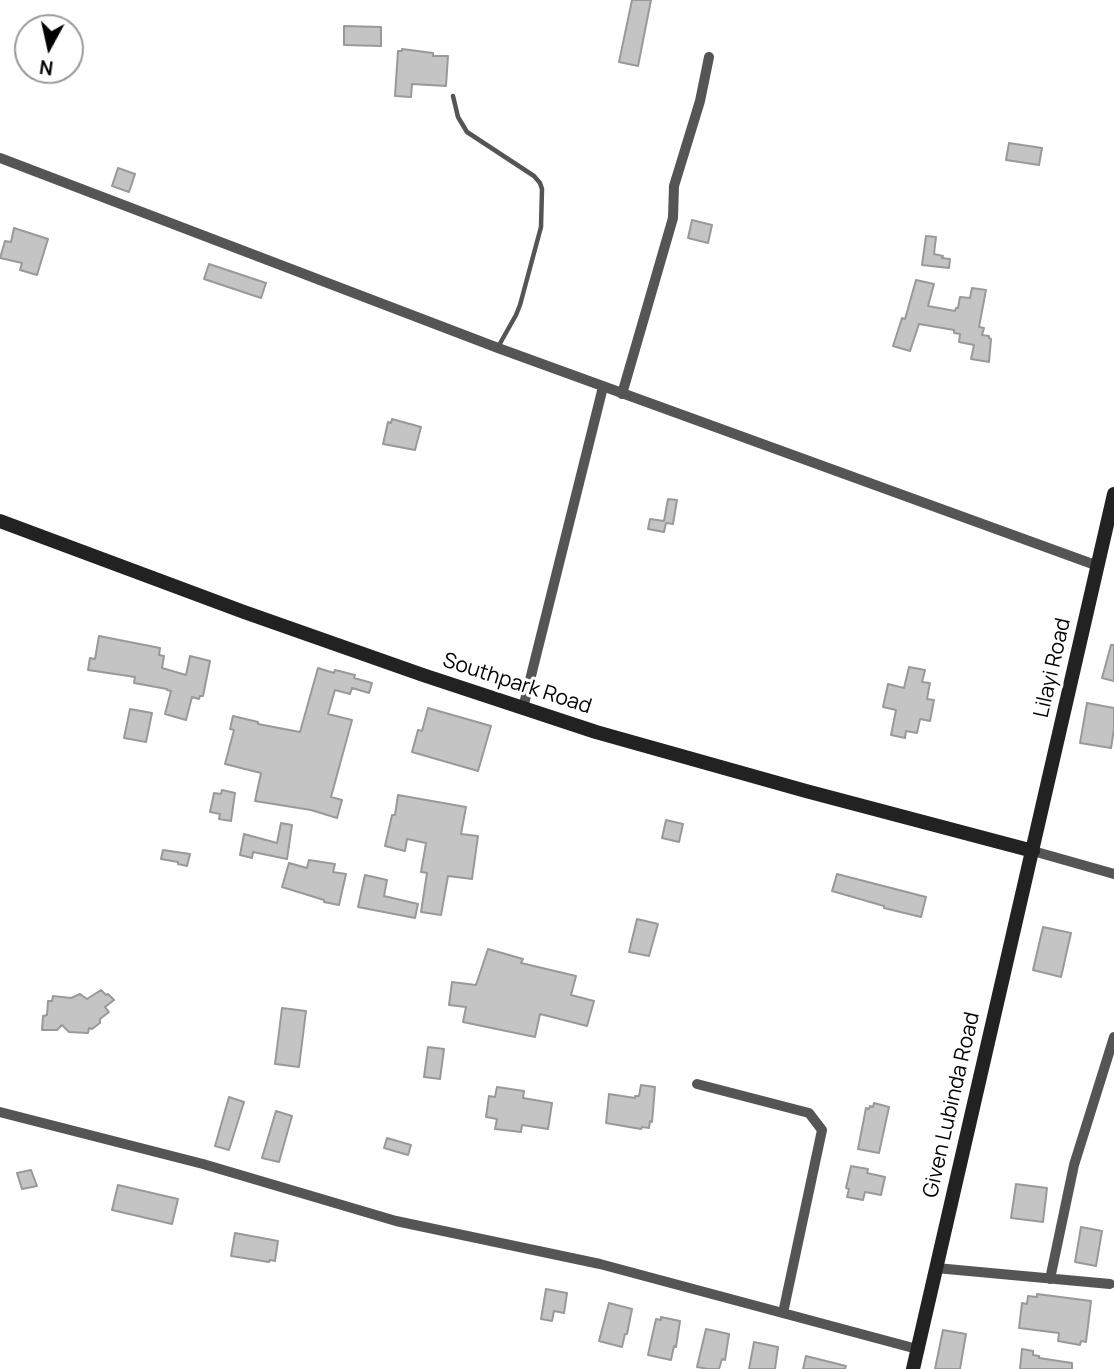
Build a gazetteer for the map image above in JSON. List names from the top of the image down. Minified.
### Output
{"streets":{"street":["Lilayi Road","Southpark Road","Given Lubinda Road"]},"crossings":[["Lilayi Road","Southpark Road"],["Lilayi Road","Given Lubinda Road"],["Southpark Road","Given Lubinda Road"]],"north":"bottom"}
